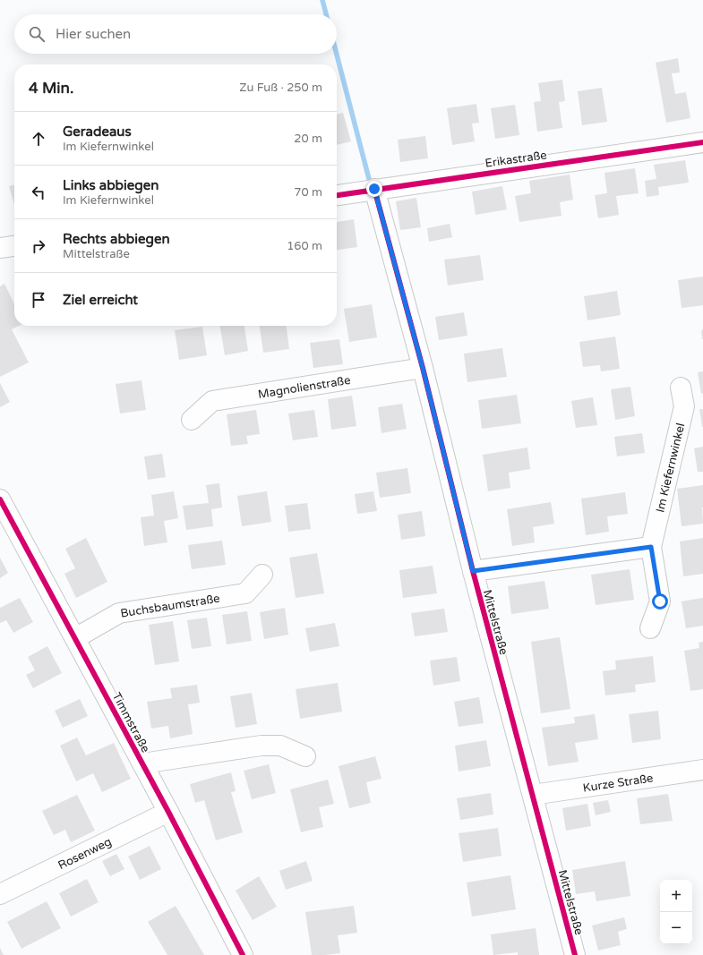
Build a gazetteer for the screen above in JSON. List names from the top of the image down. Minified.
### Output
{"streets":{"street":["Erikastraße","Magnolienstraße","Im Kiefernwinkel","Buchsbaumstraße","Mittelstraße","Timmstraße","Kurze Straße","Rosenweg"]},"crossings":[["Erikastraße","Mittelstraße"],["Magnolienstraße","Mittelstraße"],["Buchsbaumstraße","Timmstraße"],["Mittelstraße","Kurze Straße"],["Timmstraße","Rosenweg"]],"page":{"search":"Hier suchen","heading":["4 Min.","Zu Fuß · 250 m"],"list":[["Geradeaus","Im Kiefernwinkel","20 m"],["Links abbiegen","Im Kiefernwinkel","70 m"],["Rechts abbiegen","Mittelstraße","160 m"],"Ziel erreicht"],"map_buttons":["+","−"]}}
